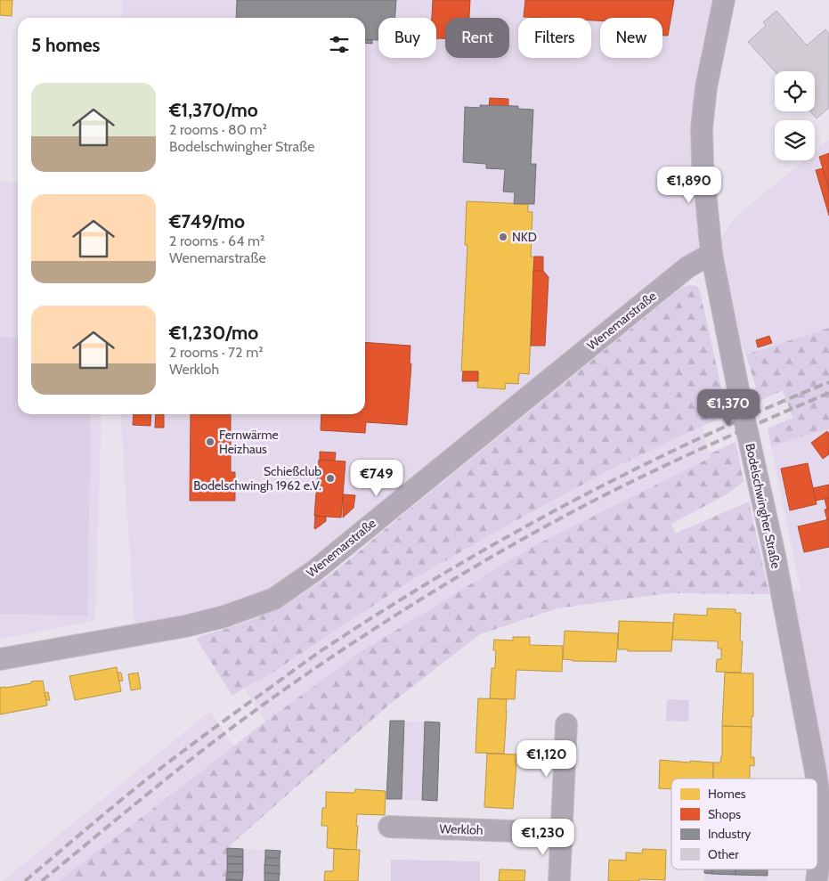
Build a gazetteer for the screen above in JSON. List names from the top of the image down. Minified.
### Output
{"streets":{"street":["Wenemarstraße","Bodelschwingher Straße","Werkloh"]},"crossings":[["Wenemarstraße","Bodelschwingher Straße"]],"places":["NKD","Fernwärme Heizhaus","Schießclub Bodelschwingh 1962 e.V."],"legend":["Homes","Shops","Industry","Other"],"page":{"chip":["Buy","Rent","Filters","New"],"heading":"5 homes","list":[{"name":"€1,370/mo","note":"2 rooms · 80 m² · Bodelschwingher Straße"},{"name":"€749/mo","note":"2 rooms · 64 m² · Wenemarstraße"},{"name":"€1,230/mo","note":"2 rooms · 72 m² · Werkloh"}],"price":["€1,890","€1,370","€749","€1,120","€1,230"]}}
